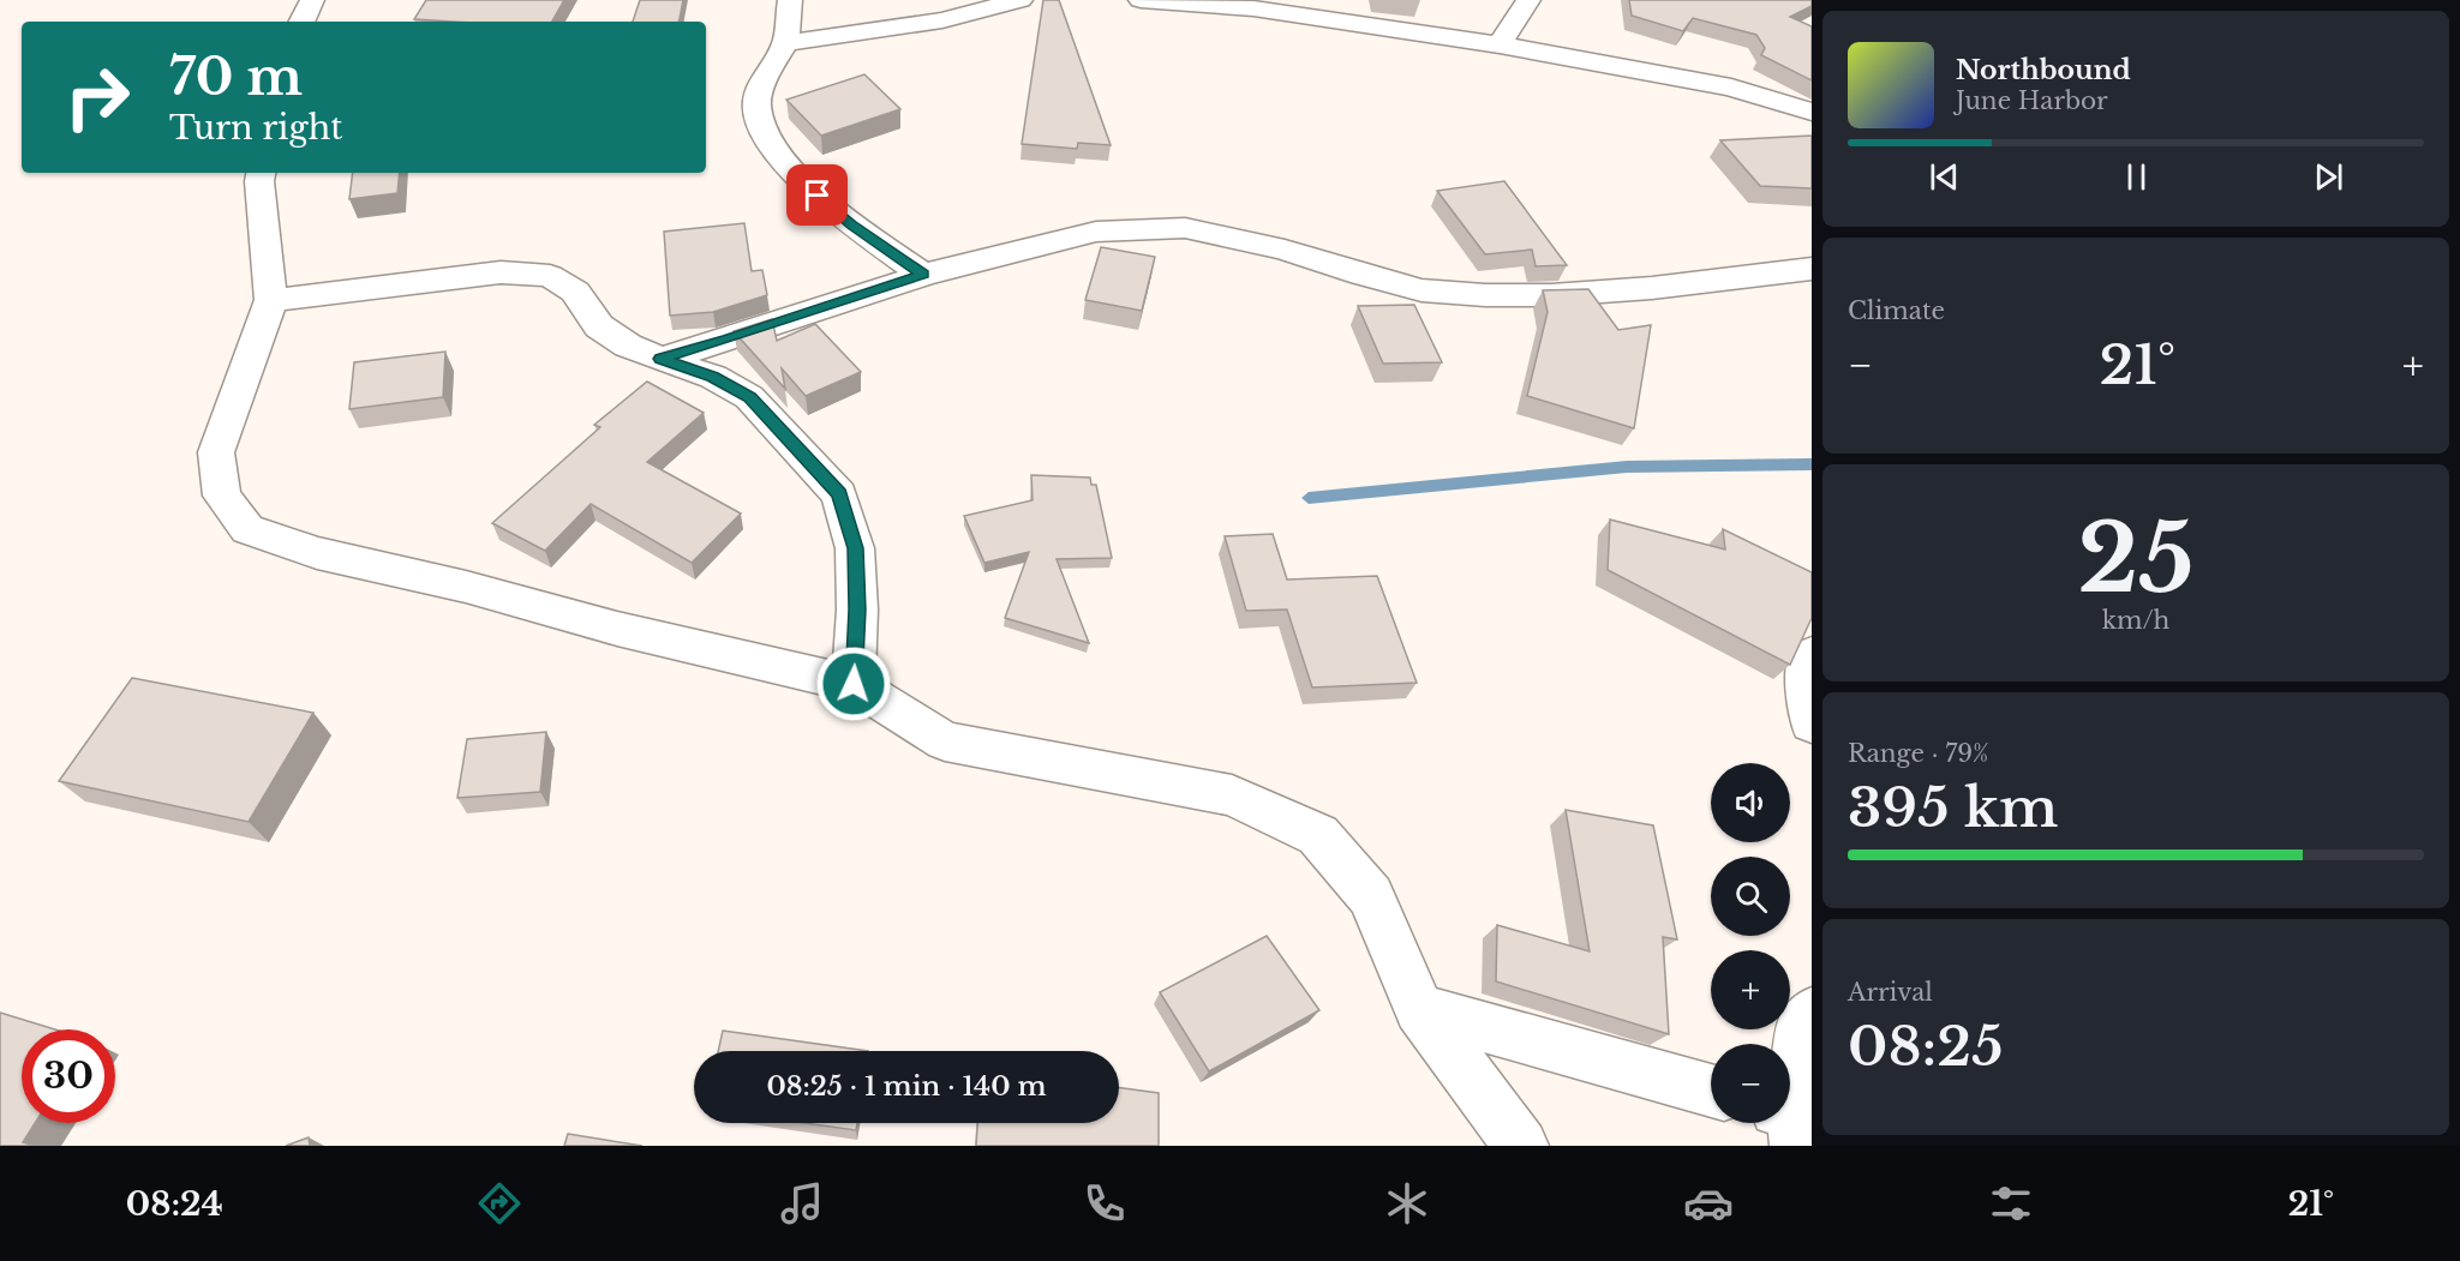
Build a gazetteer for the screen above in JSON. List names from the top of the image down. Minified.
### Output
{"page":{"turn":["70 m","Turn right"],"song":["Northbound","June Harbor"],"tile":["Climate",["25","km/h"],["Range · 79%","395 km"],["Arrival","08:25"]],"heat":["−","21°","+"],"map_buttons":["+","−"],"limit":"30","trip":"08:25 · 1 min · 140 m","tabs":["08:24","21°"]}}
